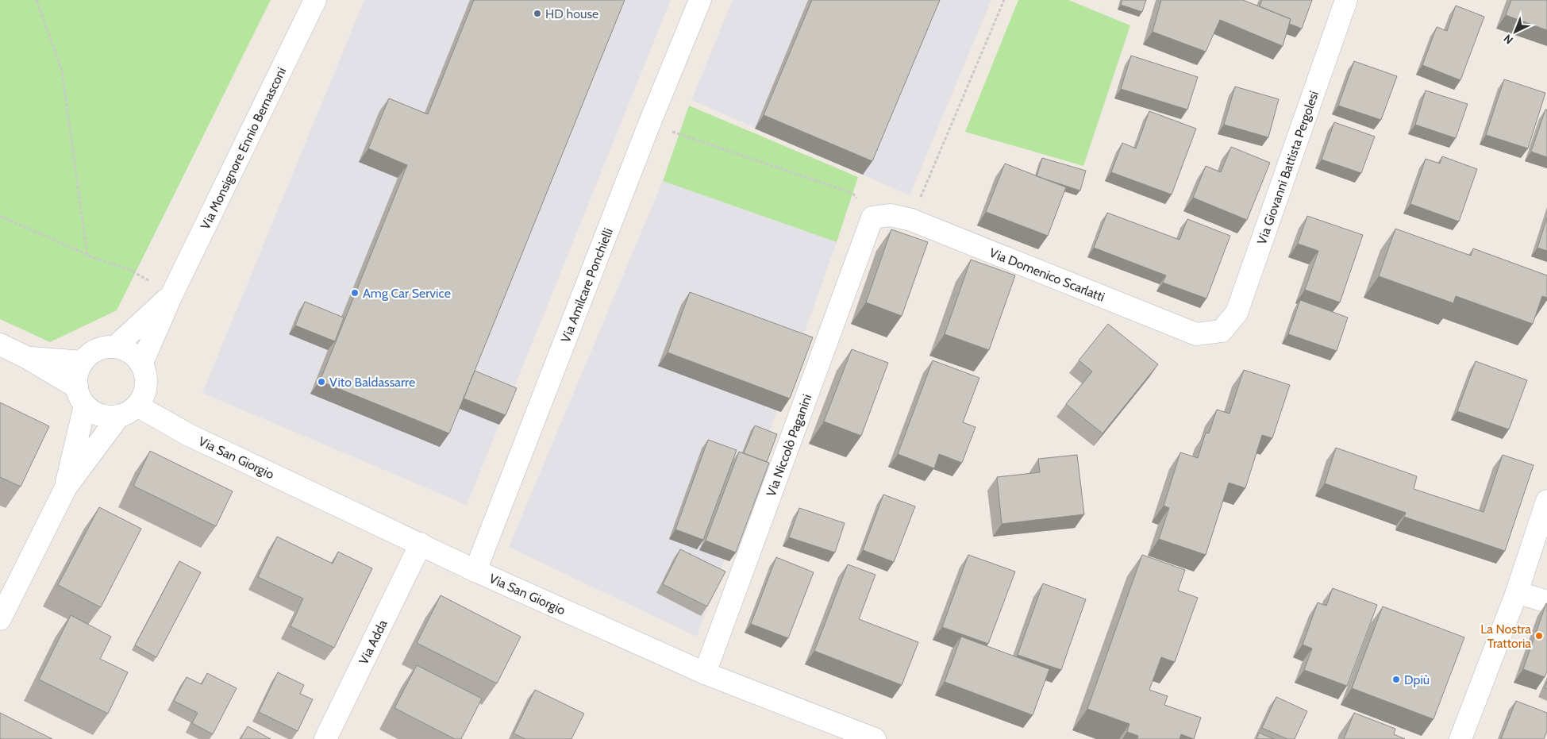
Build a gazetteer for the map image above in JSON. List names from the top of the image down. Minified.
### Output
{"streets":{"street":["Via Monsignore Ennio Bernasconi","Via Giovanni Battista Pergolesi","Via Domenico Scarlatti","Via Amilcare Ponchielli","Via Niccolò Paganini","Via San Giorgio","Via Adda"]},"crossings":[["Via Monsignore Ennio Bernasconi","Via San Giorgio"],["Via Giovanni Battista Pergolesi","Via Domenico Scarlatti"],["Via Domenico Scarlatti","Via Niccolò Paganini"],["Via Amilcare Ponchielli","Via San Giorgio"],["Via Niccolò Paganini","Via San Giorgio"],["Via San Giorgio","Via Adda"]],"places":["HD house","Amg Car Service","Vito Baldassarre","La Nostra Trattoria","Dpiù"],"north":"bottom left"}
